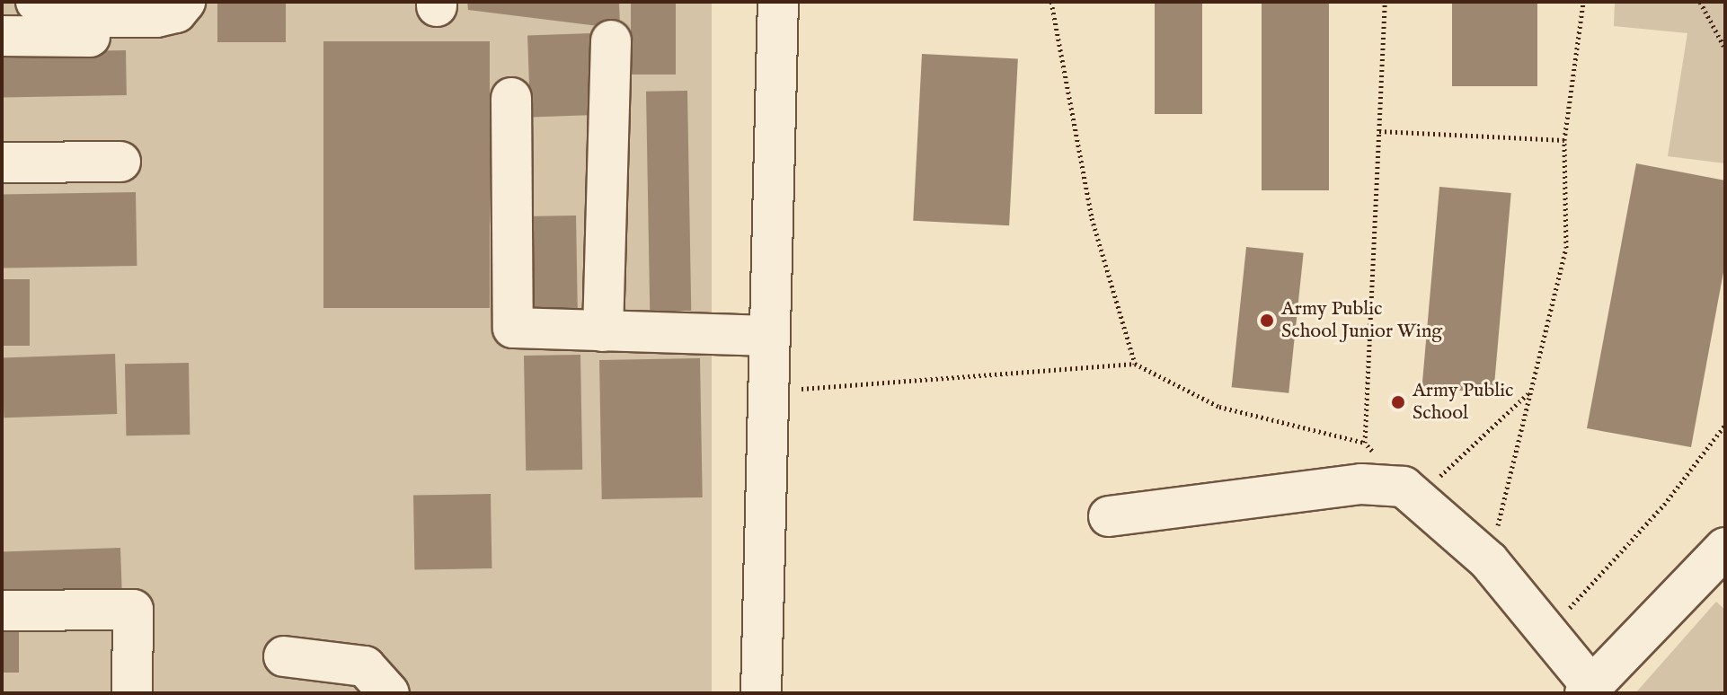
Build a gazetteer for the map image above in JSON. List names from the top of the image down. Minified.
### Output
{"places":["Army Public School Junior Wing","Army Public School"]}
